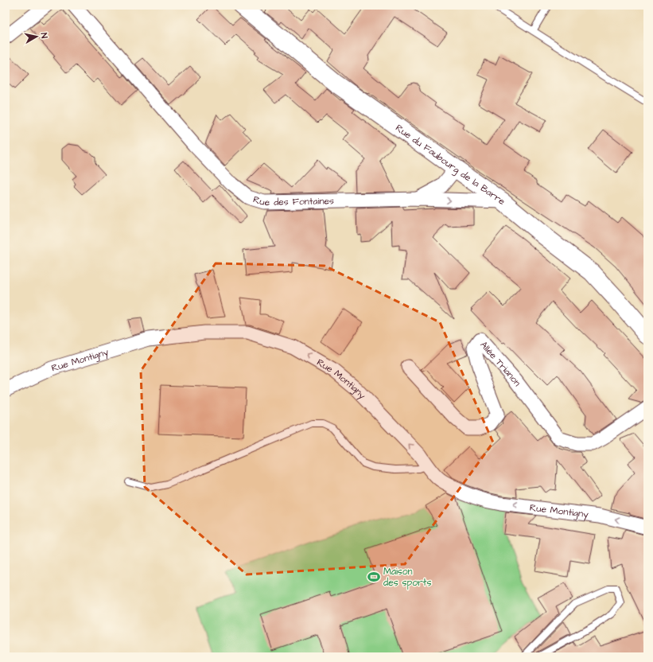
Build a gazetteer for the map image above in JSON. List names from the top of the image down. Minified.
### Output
{"streets":{"main road":["Rue du Faubourg de la Barre"],"street":["Rue des Fontaines","Rue Montigny","Allée Trianon"]},"crossings":[["Rue du Faubourg de la Barre","Rue des Fontaines"]],"one_way":["Rue Montigny"],"places":{"sports":["Maison des sports"]},"north":"right"}
